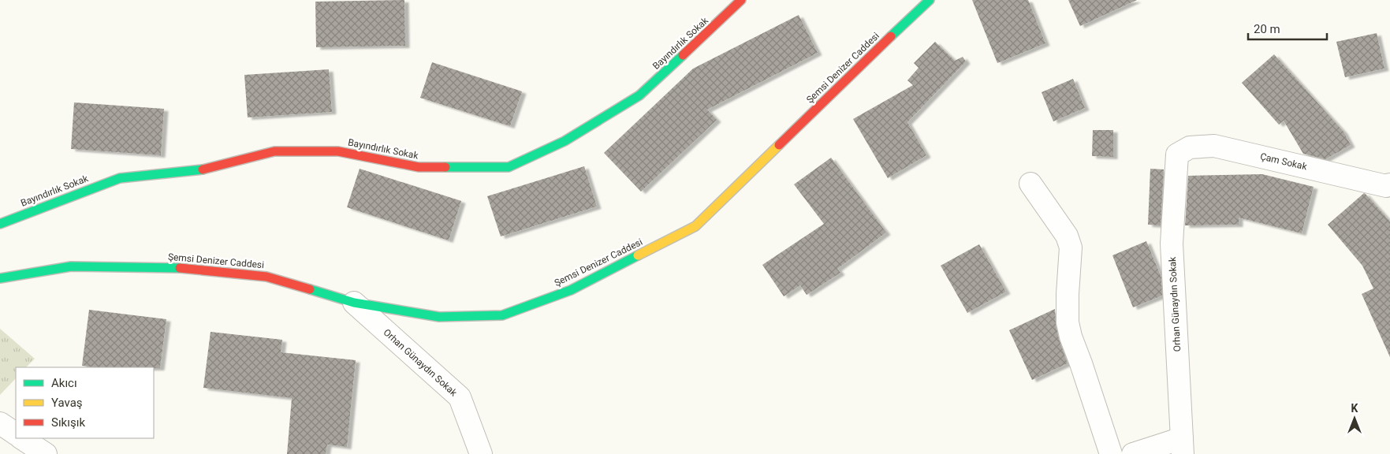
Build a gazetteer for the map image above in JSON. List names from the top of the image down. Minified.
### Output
{"streets":{"main road":["Bayındırlık Sokak","Şemsi Denizer Caddesi"],"street":["Çam Sokak","Orhan Günaydın Sokak"]},"crossings":[["Şemsi Denizer Caddesi","Orhan Günaydın Sokak"],["Çam Sokak","Orhan Günaydın Sokak"]],"legend":["Akıcı","Yavaş","Sıkışık"],"scale_bar":"20 m","north":"top"}
